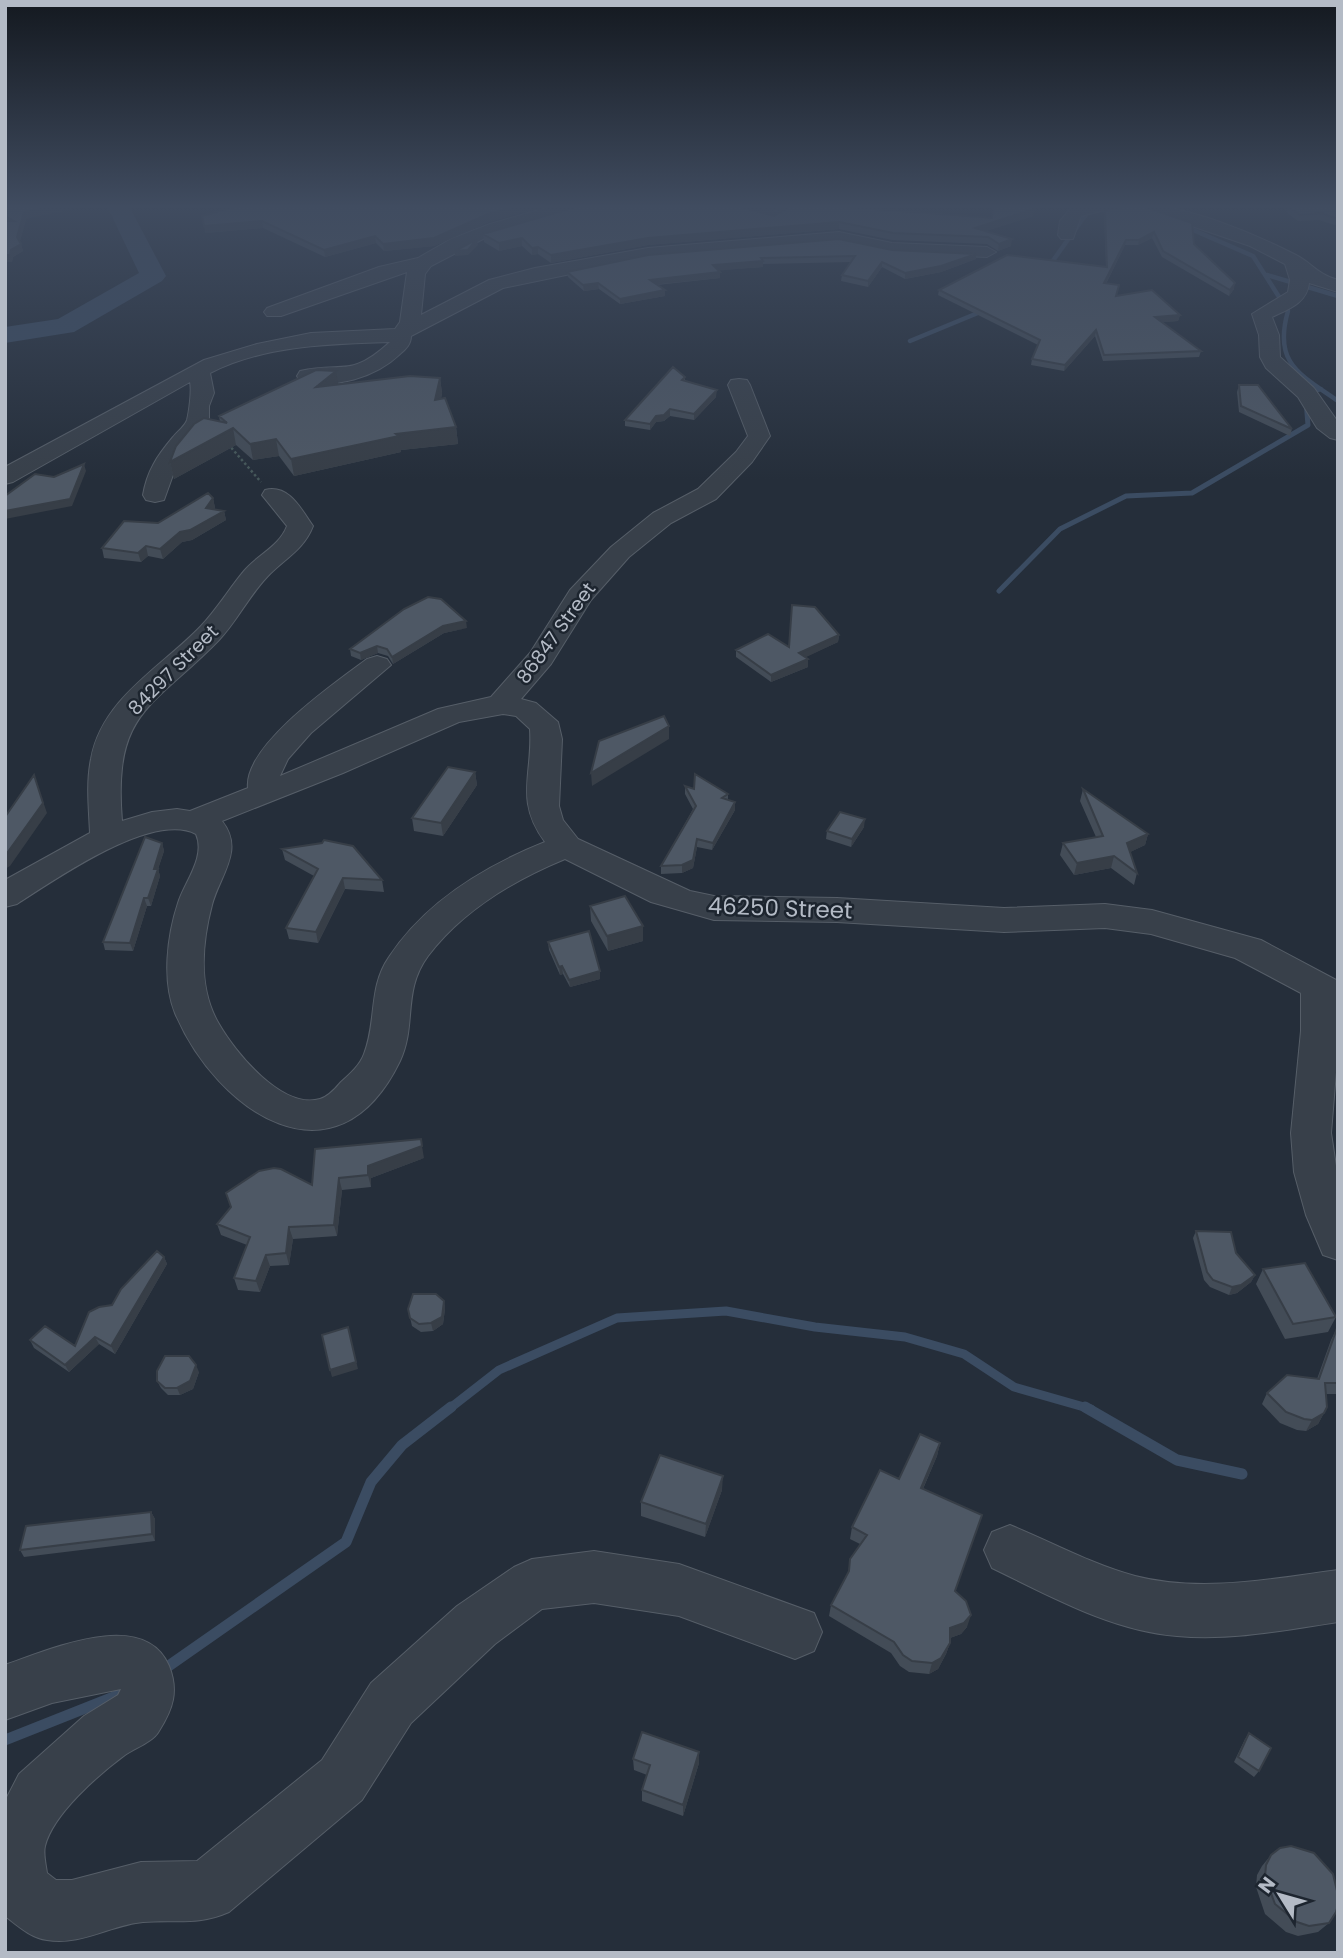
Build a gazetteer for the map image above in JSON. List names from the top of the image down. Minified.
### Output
{"streets":{"street":["86847 Street","84297 Street","46250 Street"]},"crossings":[["86847 Street","46250 Street"]],"north":"top left"}
